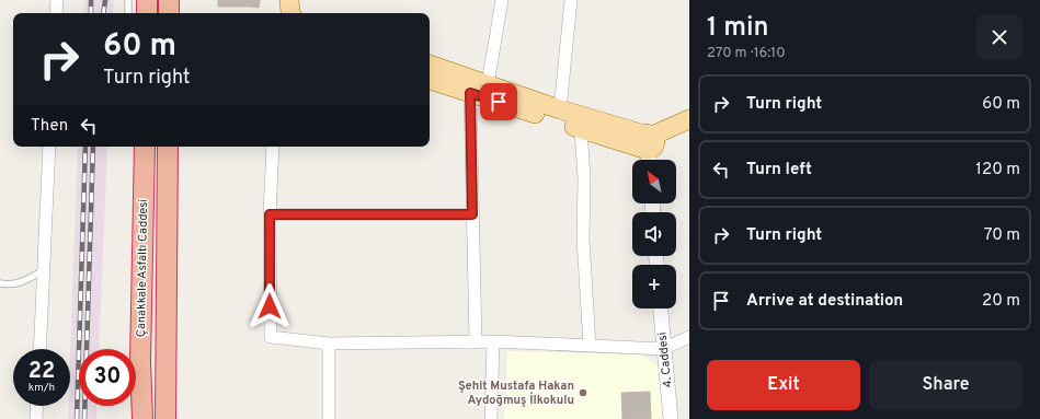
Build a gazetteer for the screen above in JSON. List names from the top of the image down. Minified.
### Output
{"streets":{"highway":["Çanakkale Asfaltı Caddesi"],"street":["4. Caddesi"]},"places":["Şehit Mustafa Hakan Aydoğmuş İlkokulu"],"north":"top left","page":{"heading":["1 min","270 m · 16:10"],"turn":["60 m","Turn right"],"list":[{"name":"Turn right","value":"60 m"},{"name":"Turn left","value":"120 m"},{"name":"Turn right","value":"70 m"},{"name":"Arrive at destination","value":"20 m"}],"then":"Then","map_buttons":"+","speed":"22 km/h","limit":"30","buttons":["Exit","Share"]}}
